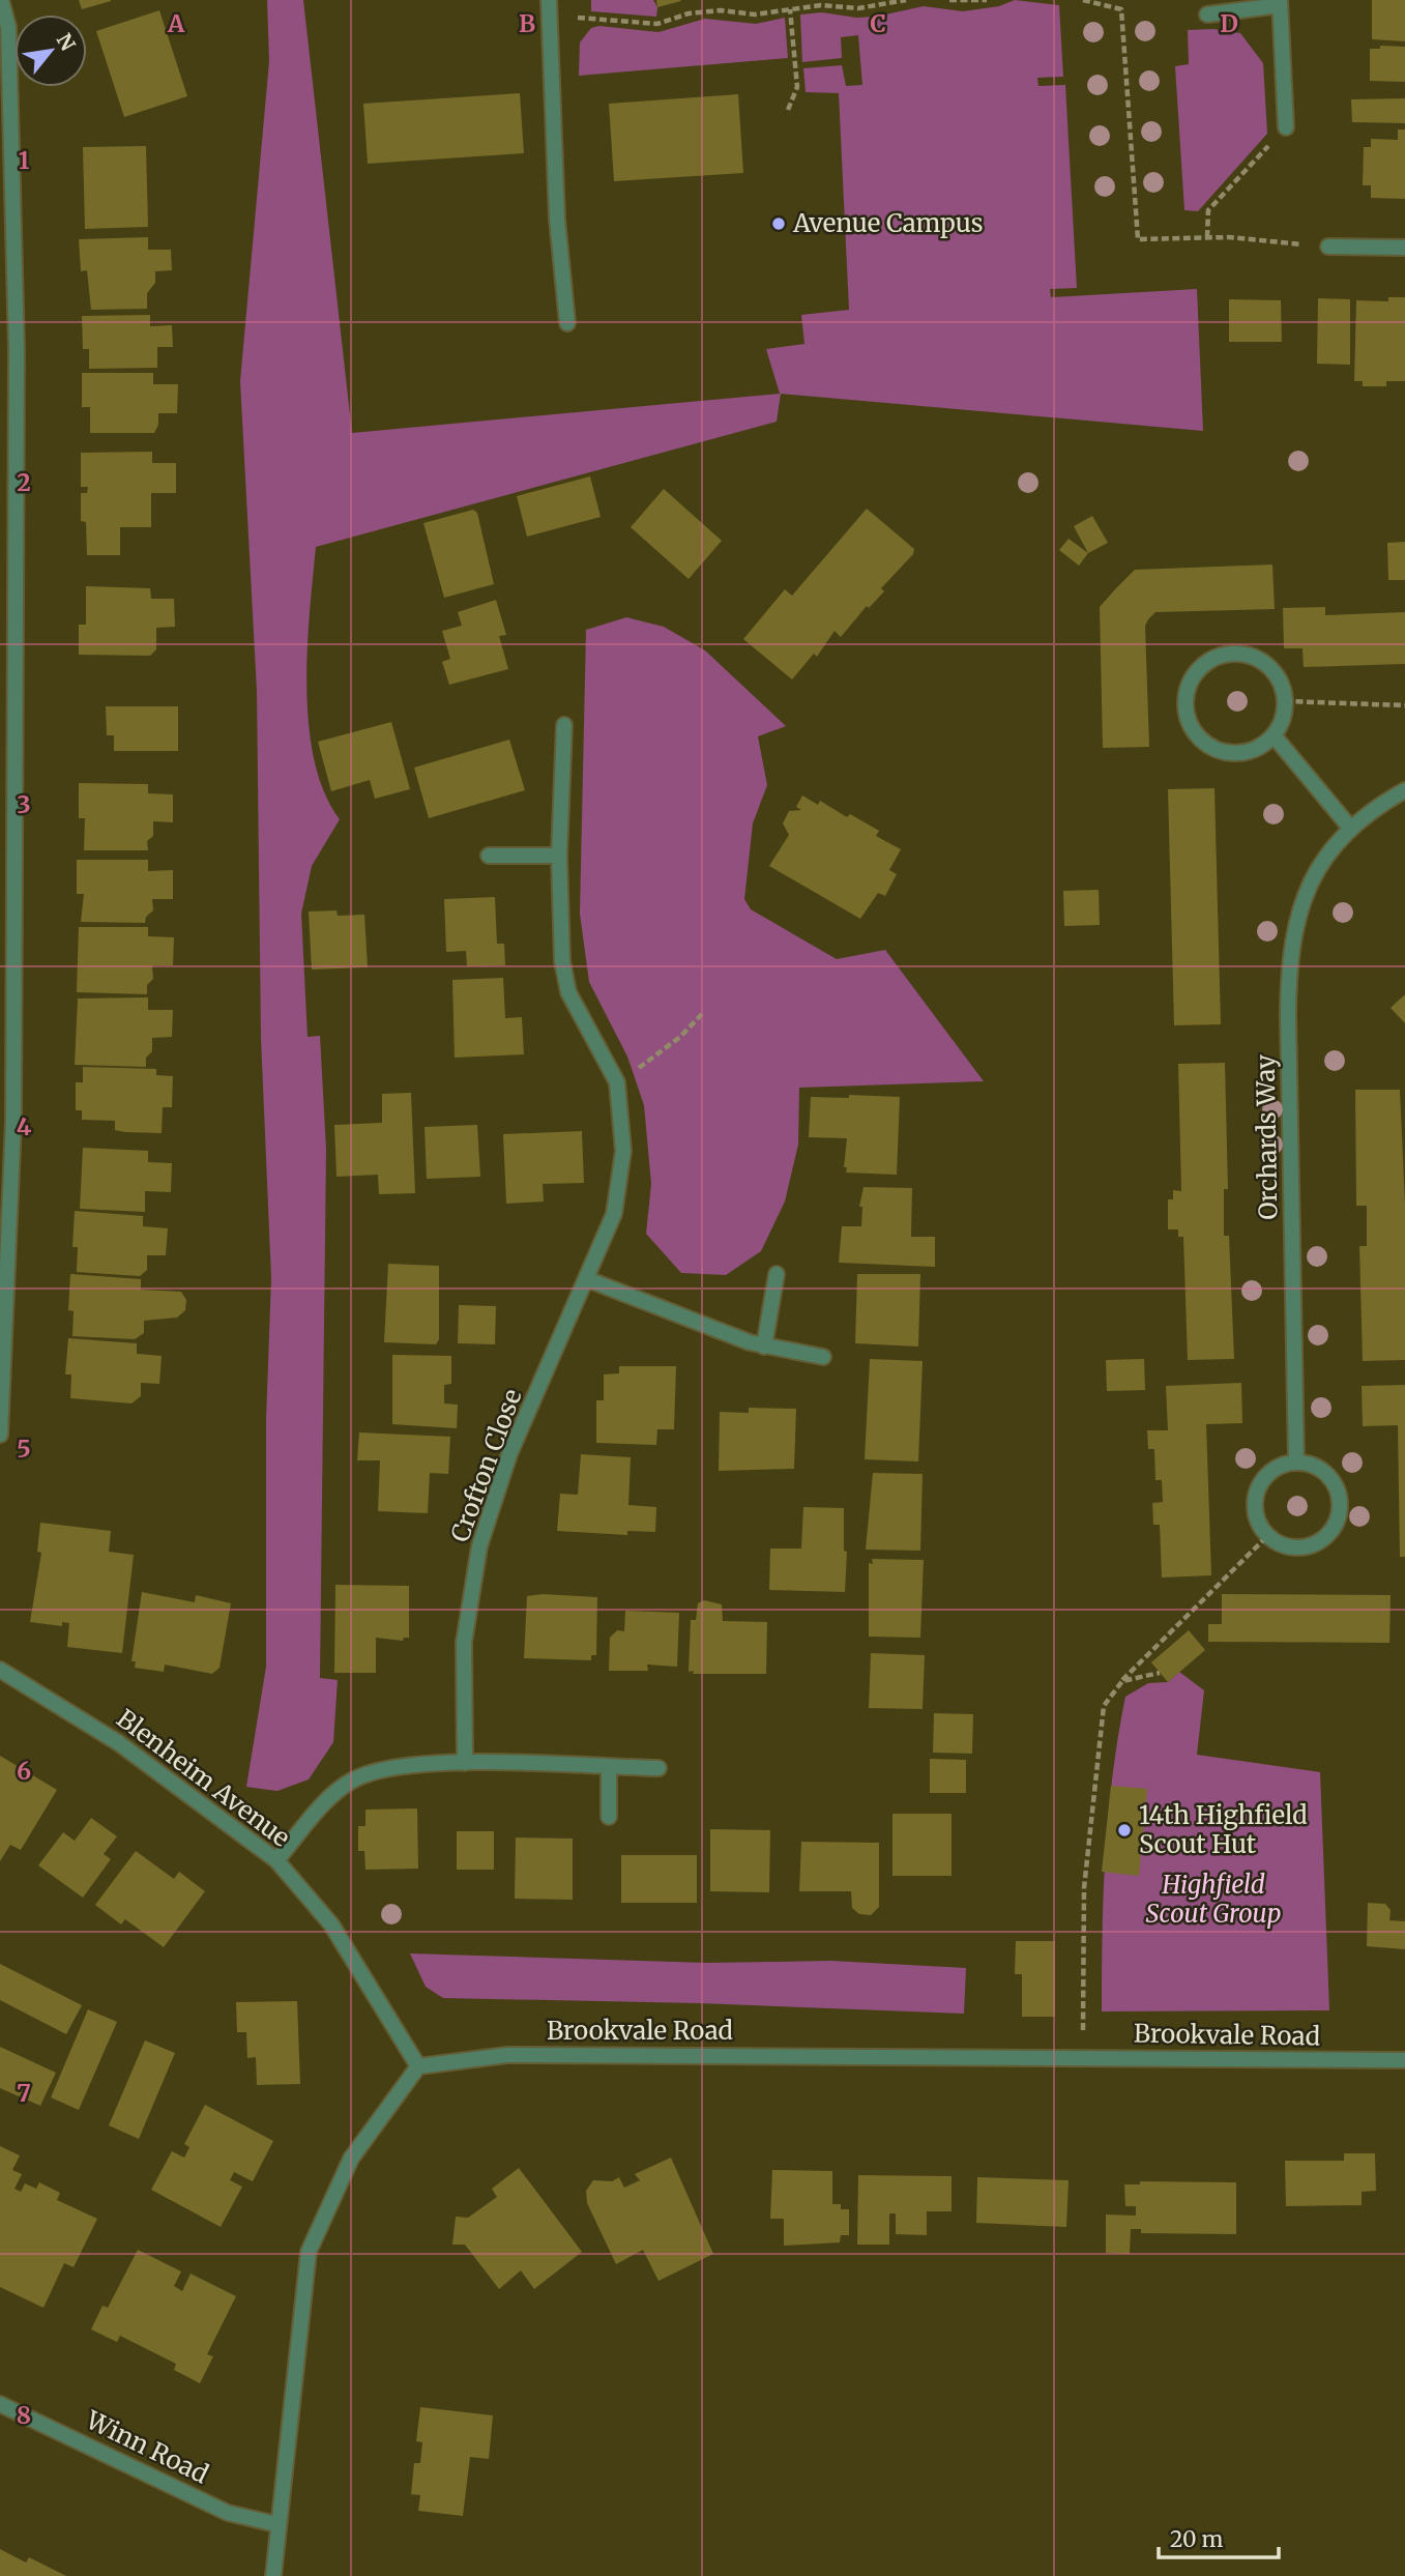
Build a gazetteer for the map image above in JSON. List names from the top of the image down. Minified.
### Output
{"streets":{"street":["Orchards Way","Crofton Close","Blenheim Avenue","Brookvale Road","Winn Road"]},"crossings":[["Blenheim Avenue","Brookvale Road"]],"parks":["Highfield Scout Group"],"places":["Avenue Campus","14th Highfield Scout Hut"],"scale_bar":"20 m","north":"top right","grid":{"columns":["A","B","C","D"],"rows":["1","2","3","4","5","6","7","8"]}}
